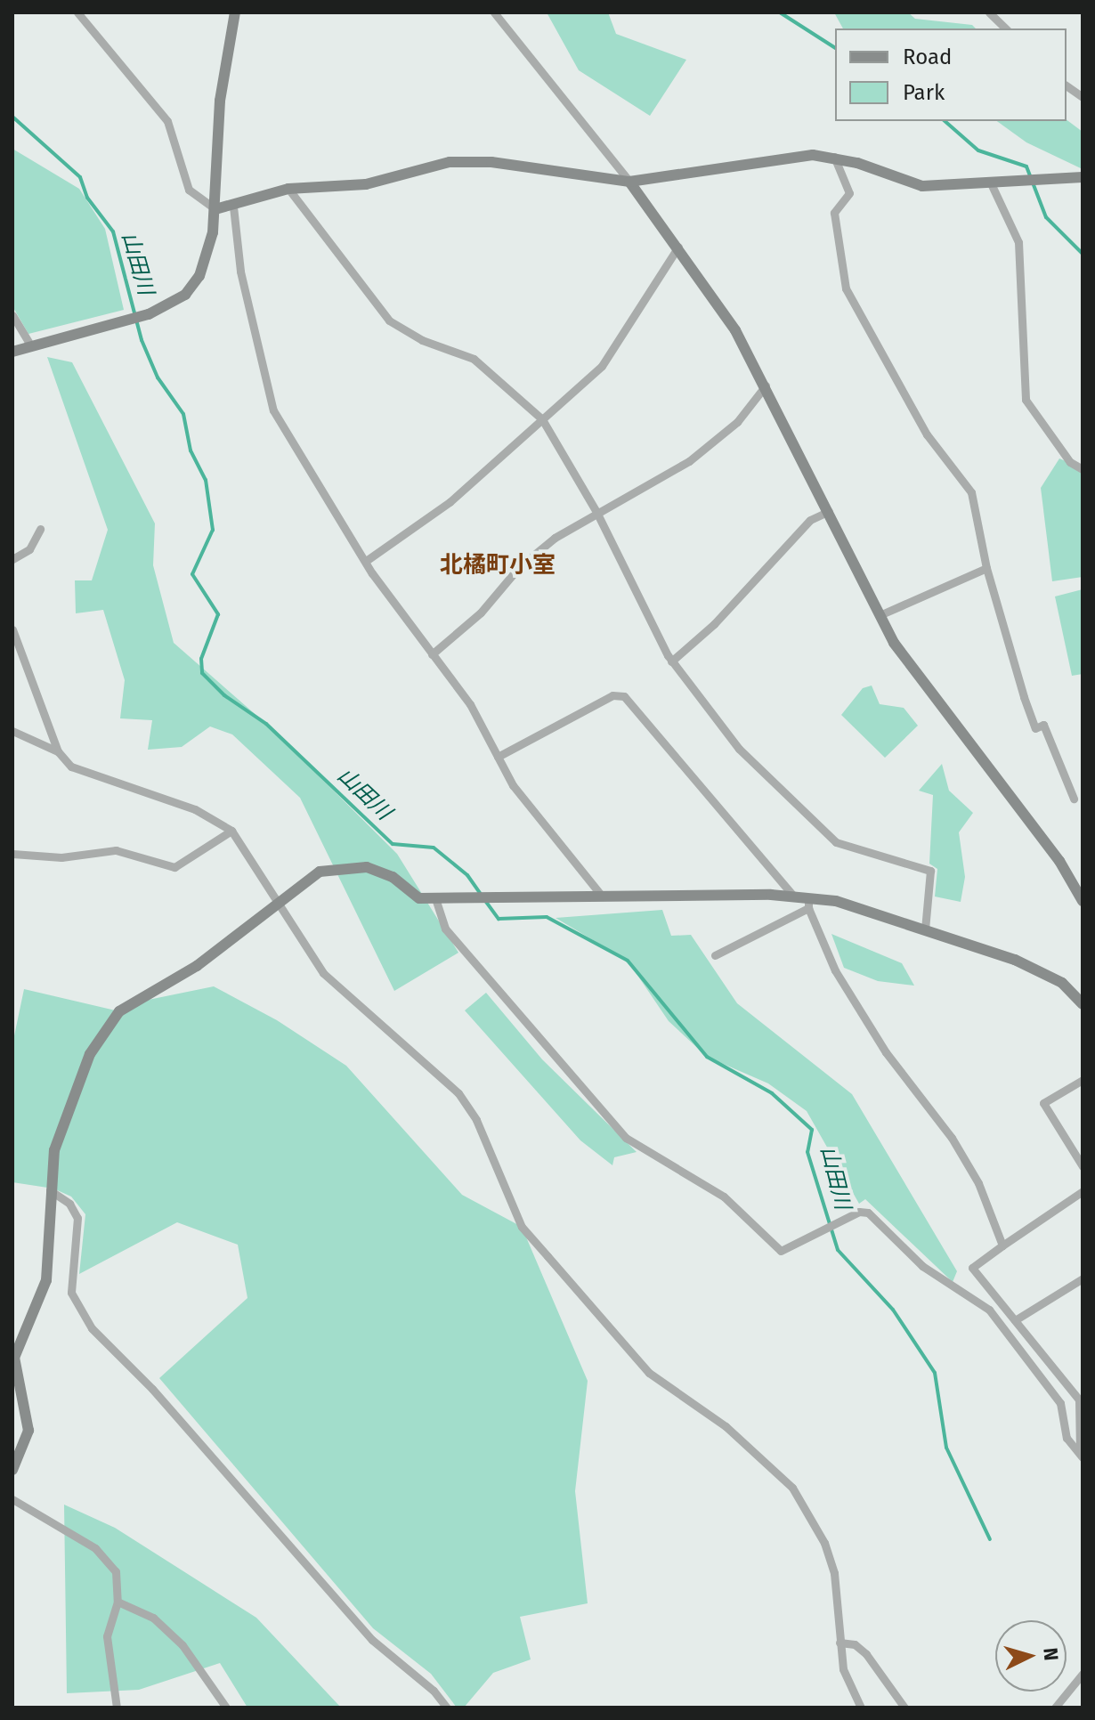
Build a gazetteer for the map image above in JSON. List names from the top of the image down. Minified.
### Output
{"districts":["北橘町小室"],"water":["山田川"],"legend":["Road","Park"],"north":"right"}
